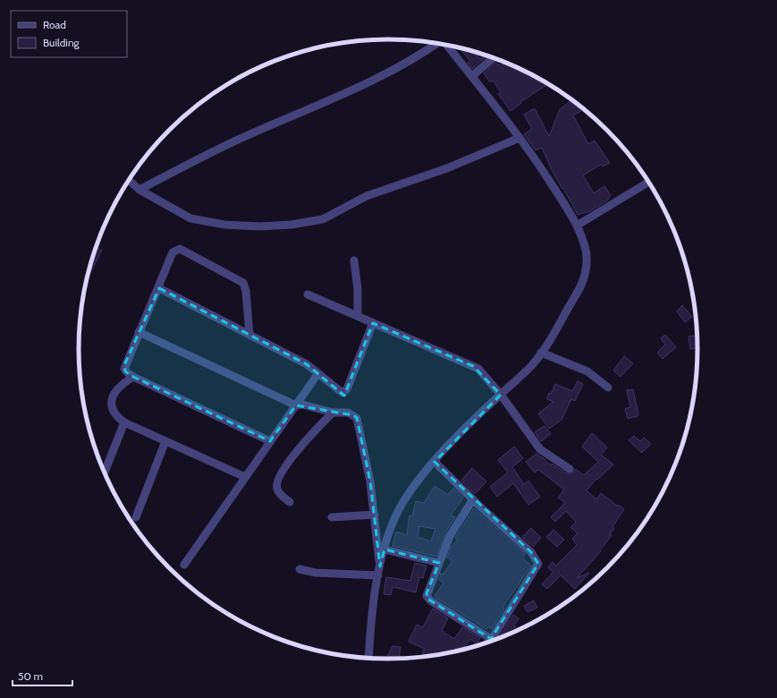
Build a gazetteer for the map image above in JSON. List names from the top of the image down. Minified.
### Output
{"legend":["Road","Building"],"scale_bar":"50 m"}
